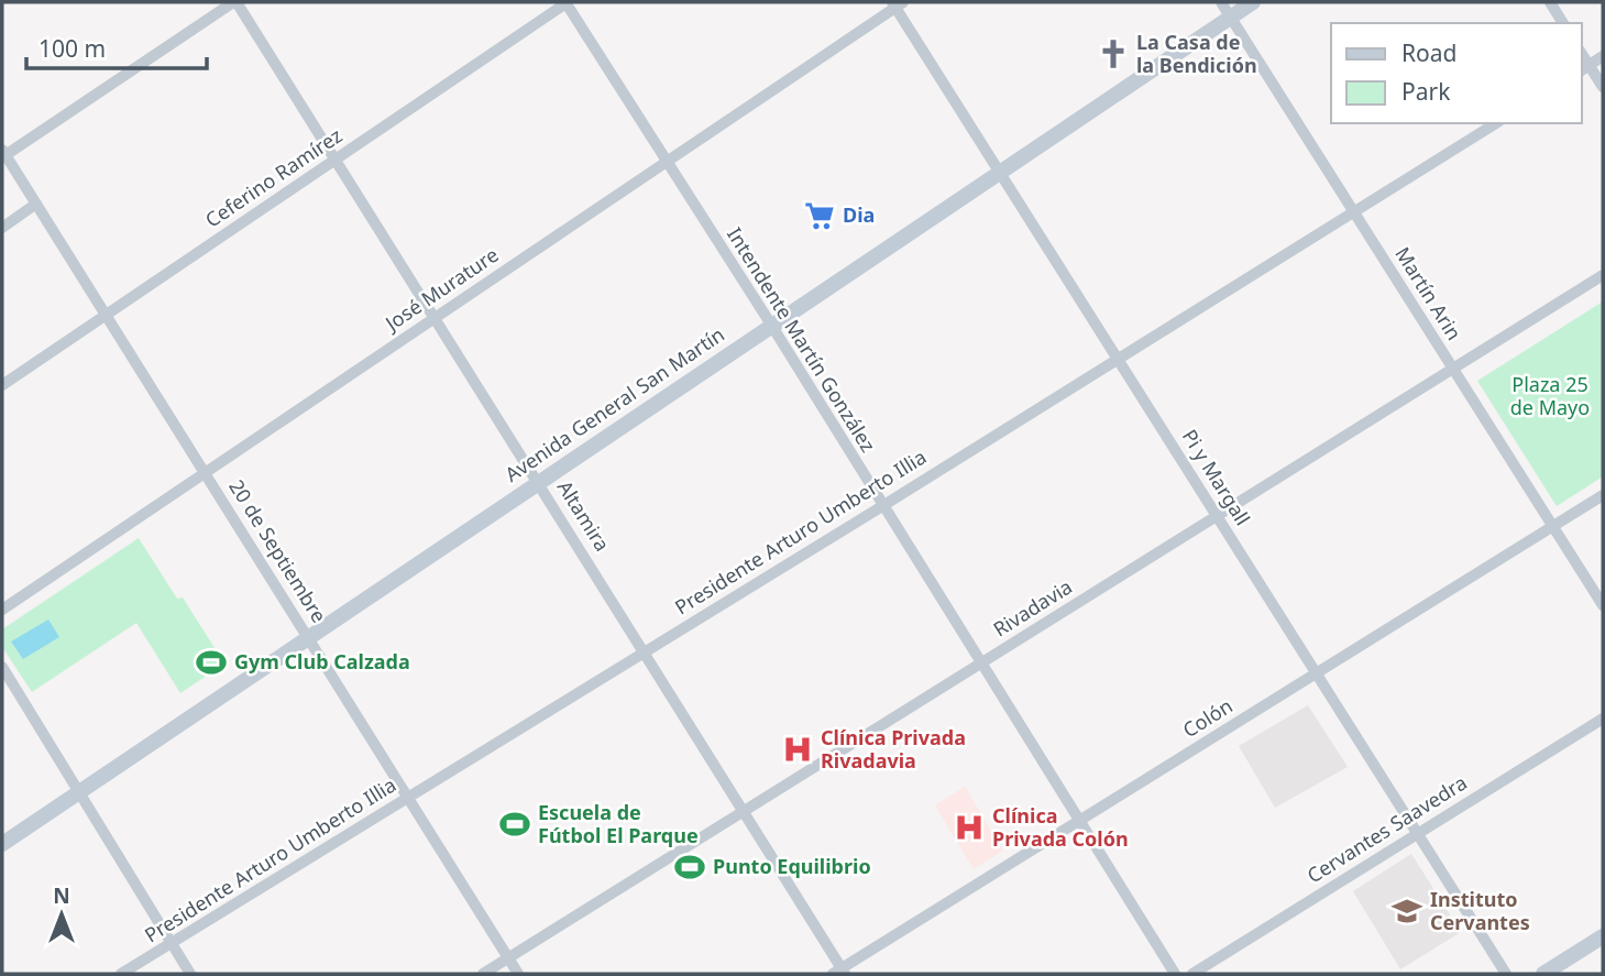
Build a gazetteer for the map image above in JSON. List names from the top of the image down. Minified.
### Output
{"streets":{"main road":["Avenida General San Martín"],"street":["Ceferino Ramírez","José Murature","Martín Arin","Intendente Martín González","Pi y Margall","Altamira","Presidente Arturo Umberto Illia","20 de Septiembre","Rivadavia","Colón","Cervantes Saavedra"]},"crossings":[["Ceferino Ramírez","Intendente Martín González"],["Ceferino Ramírez","Altamira"],["Ceferino Ramírez","20 de Septiembre"],["José Murature","Intendente Martín González"],["José Murature","Pi y Margall"],["José Murature","Altamira"],["José Murature","20 de Septiembre"],["Martín Arin","Avenida General San Martín"],["Martín Arin","Presidente Arturo Umberto Illia"],["Martín Arin","Rivadavia"],["Martín Arin","Colón"],["Intendente Martín González","Avenida General San Martín"],["Intendente Martín González","Presidente Arturo Umberto Illia"],["Intendente Martín González","Rivadavia"],["Intendente Martín González","Colón"],["Avenida General San Martín","Pi y Margall"],["Avenida General San Martín","Altamira"],["Avenida General San Martín","20 de Septiembre"],["Pi y Margall","Presidente Arturo Umberto Illia"],["Pi y Margall","Rivadavia"],["Pi y Margall","Colón"],["Pi y Margall","Cervantes Saavedra"],["Altamira","Presidente Arturo Umberto Illia"],["Altamira","Rivadavia"],["Altamira","Colón"],["Presidente Arturo Umberto Illia","20 de Septiembre"],["20 de Septiembre","Rivadavia"]],"parks":["Plaza 25 de Mayo"],"places":{"church":["La Casa de la Bendición"],"supermarket":["Dia"],"sports":["Gym Club Calzada","Escuela de Fútbol El Parque","Punto Equilibrio"],"hospital":["Clínica Privada Rivadavia","Clínica Privada Colón"],"school or university":["Instituto Cervantes"]},"legend":["Road","Park"],"scale_bar":"100 m","north":"top"}
